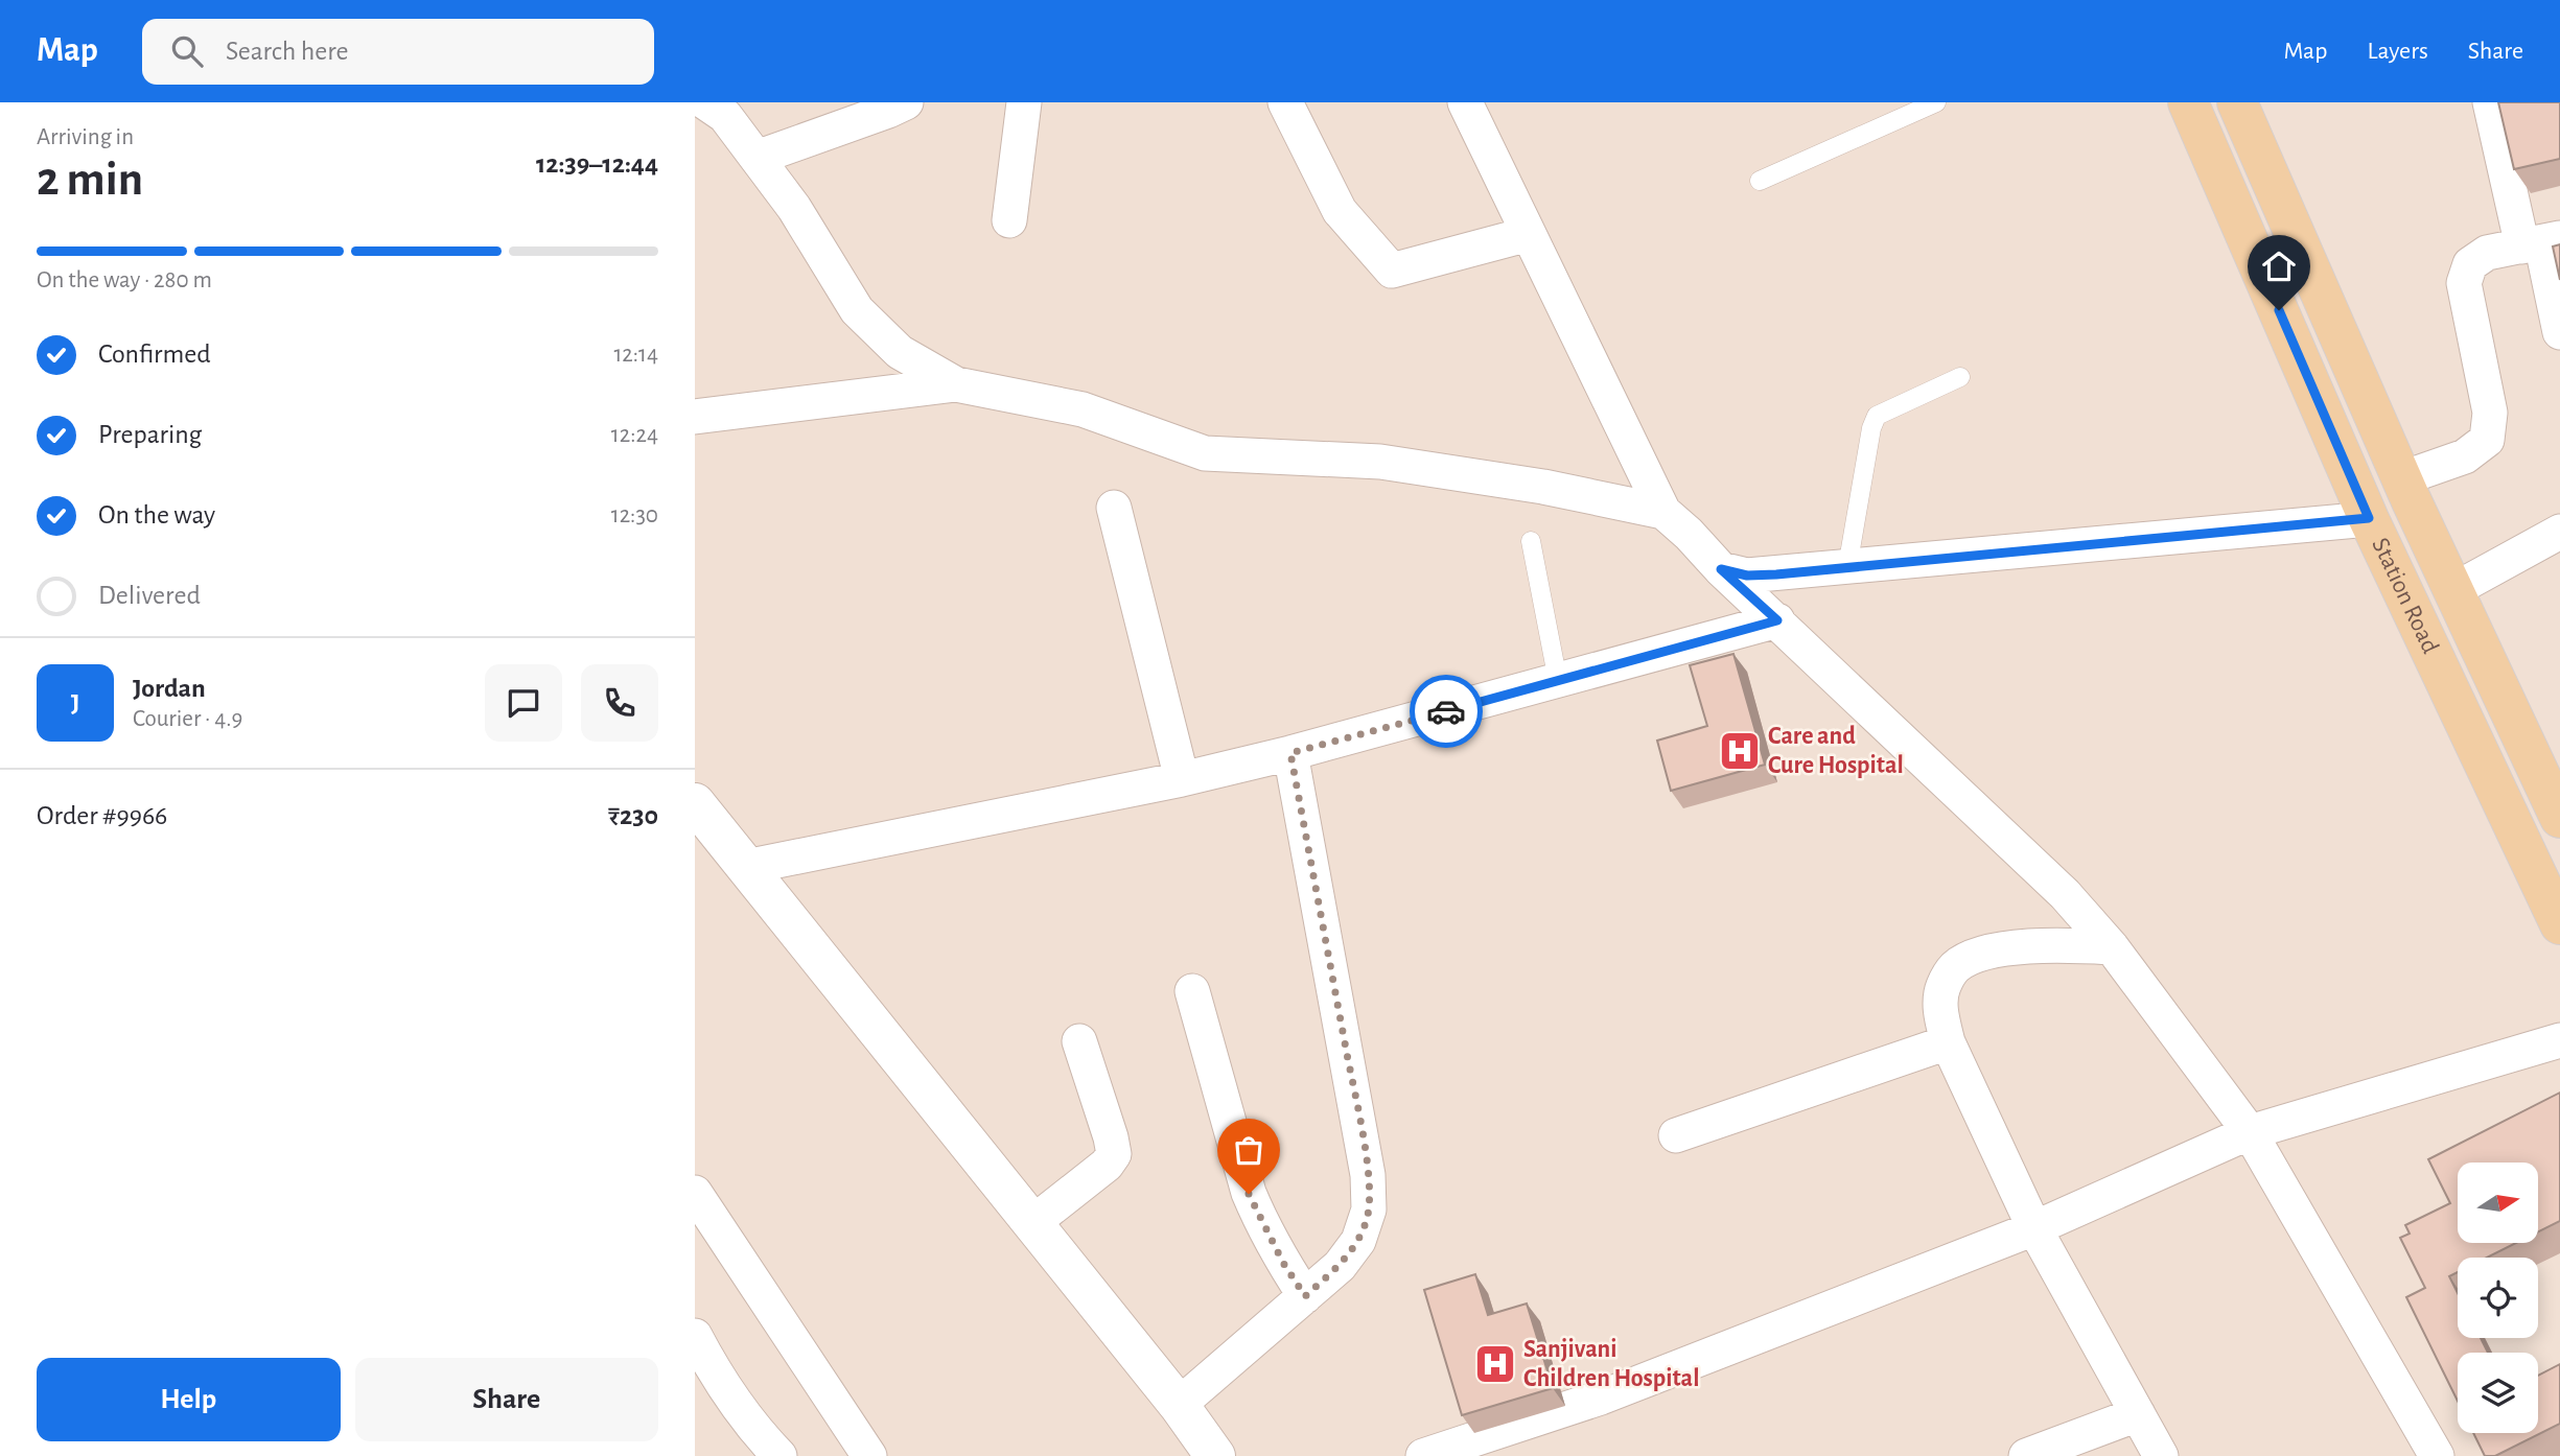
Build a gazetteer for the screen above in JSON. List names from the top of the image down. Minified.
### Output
{"streets":{"main road":["Station Road"]},"places":{"hospital":["Care and Cure Hospital","Sanjivani Children Hospital"]},"north":"right","page":{"header":"Map","search":"Search here","nav":["Map","Layers","Share"],"heading":["2 min","Arriving in","12:39–12:44"],"panel":["Jordan","Courier · 4.9","Order #9966","₹230"],"bar":"On the way · 280 m","list":[["Confirmed","12:14"],["Preparing","12:24"],["On the way","12:30"],"Delivered"],"round":"J","buttons":["Help","Share"]}}
